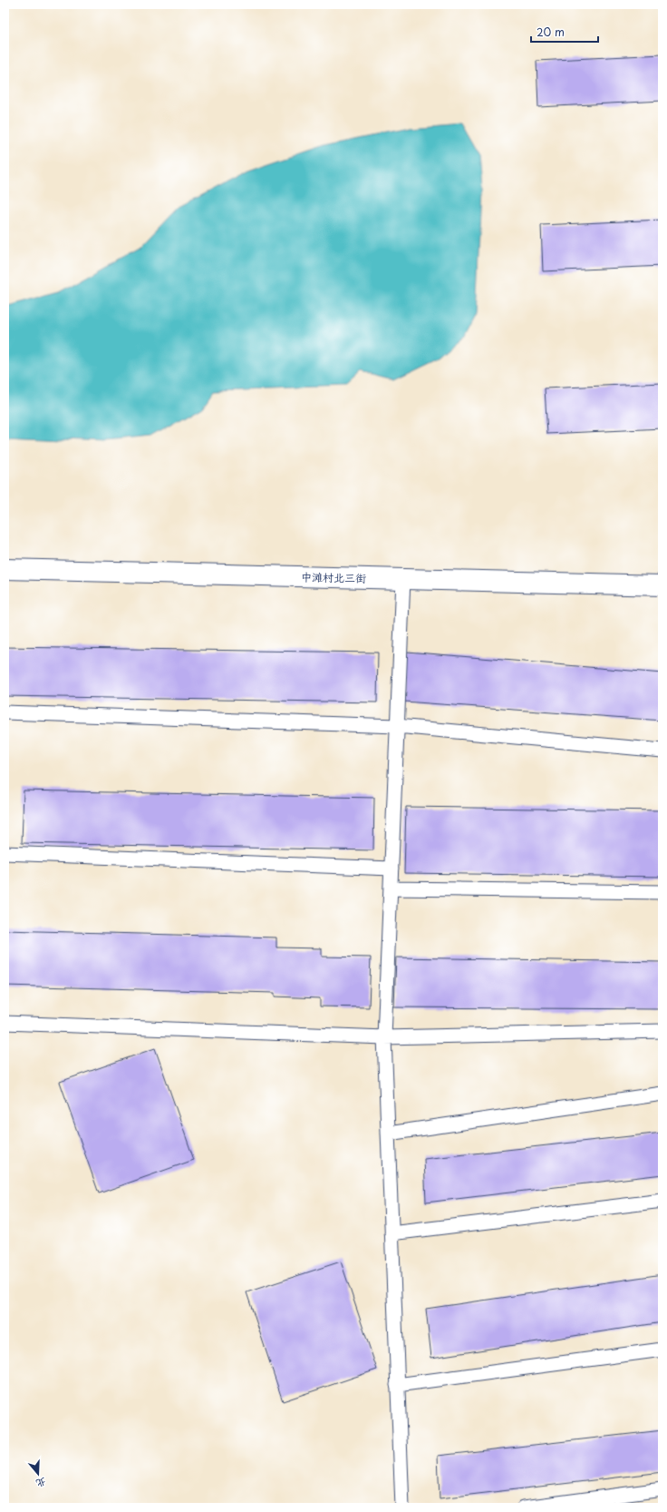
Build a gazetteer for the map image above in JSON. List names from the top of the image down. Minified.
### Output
{"streets":{"street":["中滩村北三街"]},"scale_bar":"20 m","north":"bottom"}
